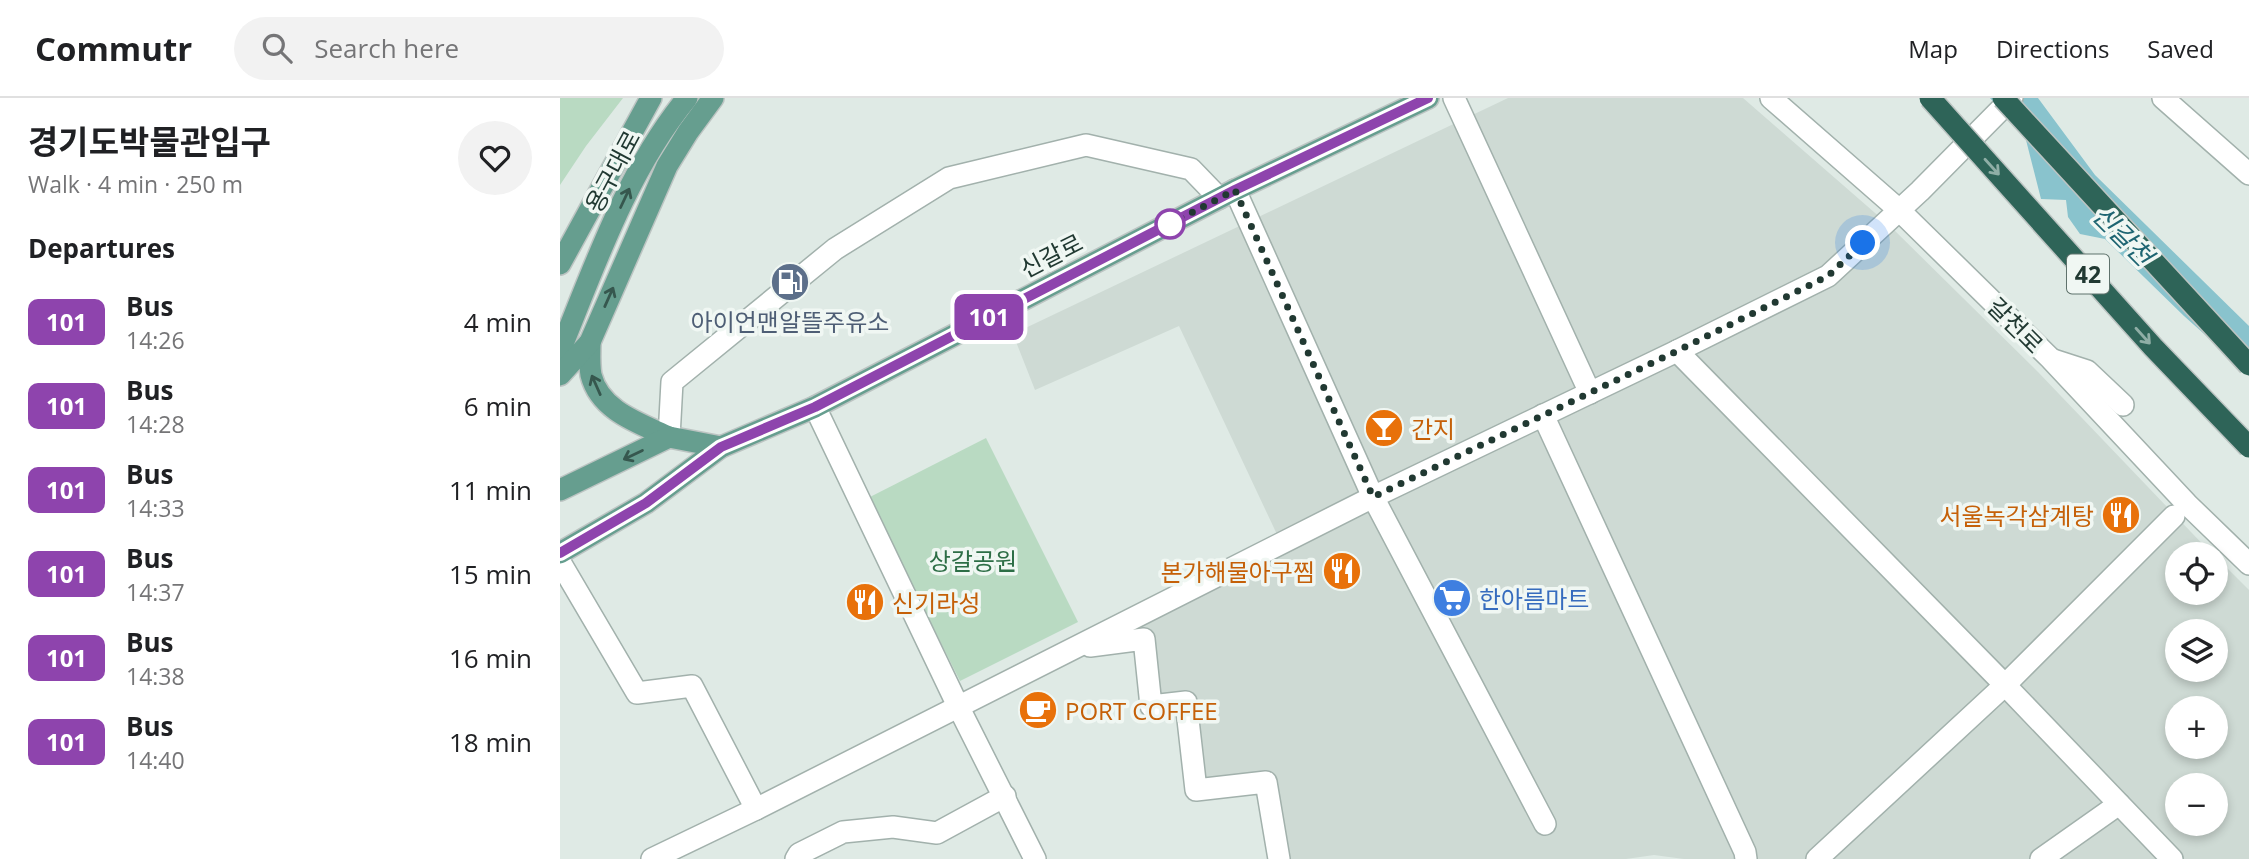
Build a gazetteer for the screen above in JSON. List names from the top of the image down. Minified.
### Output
{"streets":{"highway":["42"],"main road":["용구대로","신갈로"],"street":["갈천로"]},"water":["신갈천"],"parks":["상갈공원"],"places":{"fuel station":["아이언맨알뜰주유소"],"bar":["간지"],"restaurant":["서울녹각삼계탕","본가해물아구찜","신기라성"],"supermarket":["한아름마트"],"cafe":["PORT COFFEE"]},"lines":["bus line 101"],"page":{"header":"Commutr","search":"Search here","nav":["Map","Directions","Saved"],"heading":[["경기도박물관입구","Walk · 4 min · 250 m"],"Departures"],"on_map":"101","list":[{"mark":"101","name":"Bus","note":"14:26","value":"4 min"},{"mark":"101","name":"Bus","note":"14:28","value":"6 min"},{"mark":"101","name":"Bus","note":"14:33","value":"11 min"},{"mark":"101","name":"Bus","note":"14:37","value":"15 min"},{"mark":"101","name":"Bus","note":"14:38","value":"16 min"},{"mark":"101","name":"Bus","note":"14:40","value":"18 min"}],"map_buttons":["+","−"]}}
